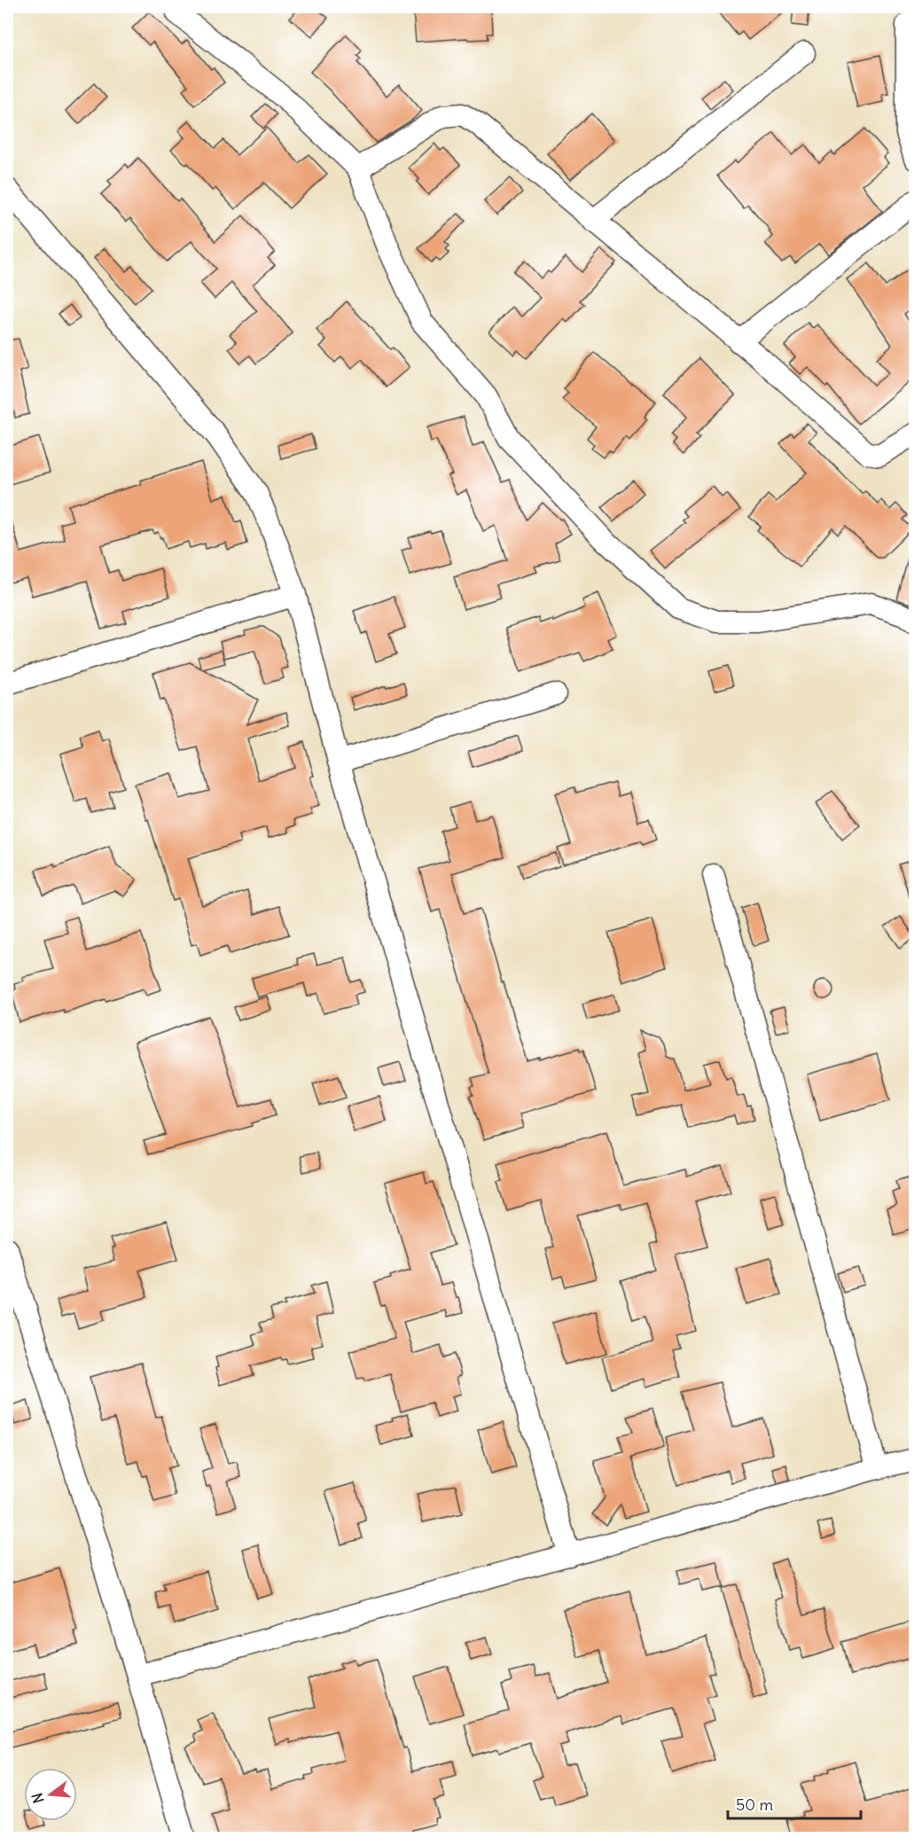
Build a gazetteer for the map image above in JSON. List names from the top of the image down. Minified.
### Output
{"scale_bar":"50 m","north":"left"}
